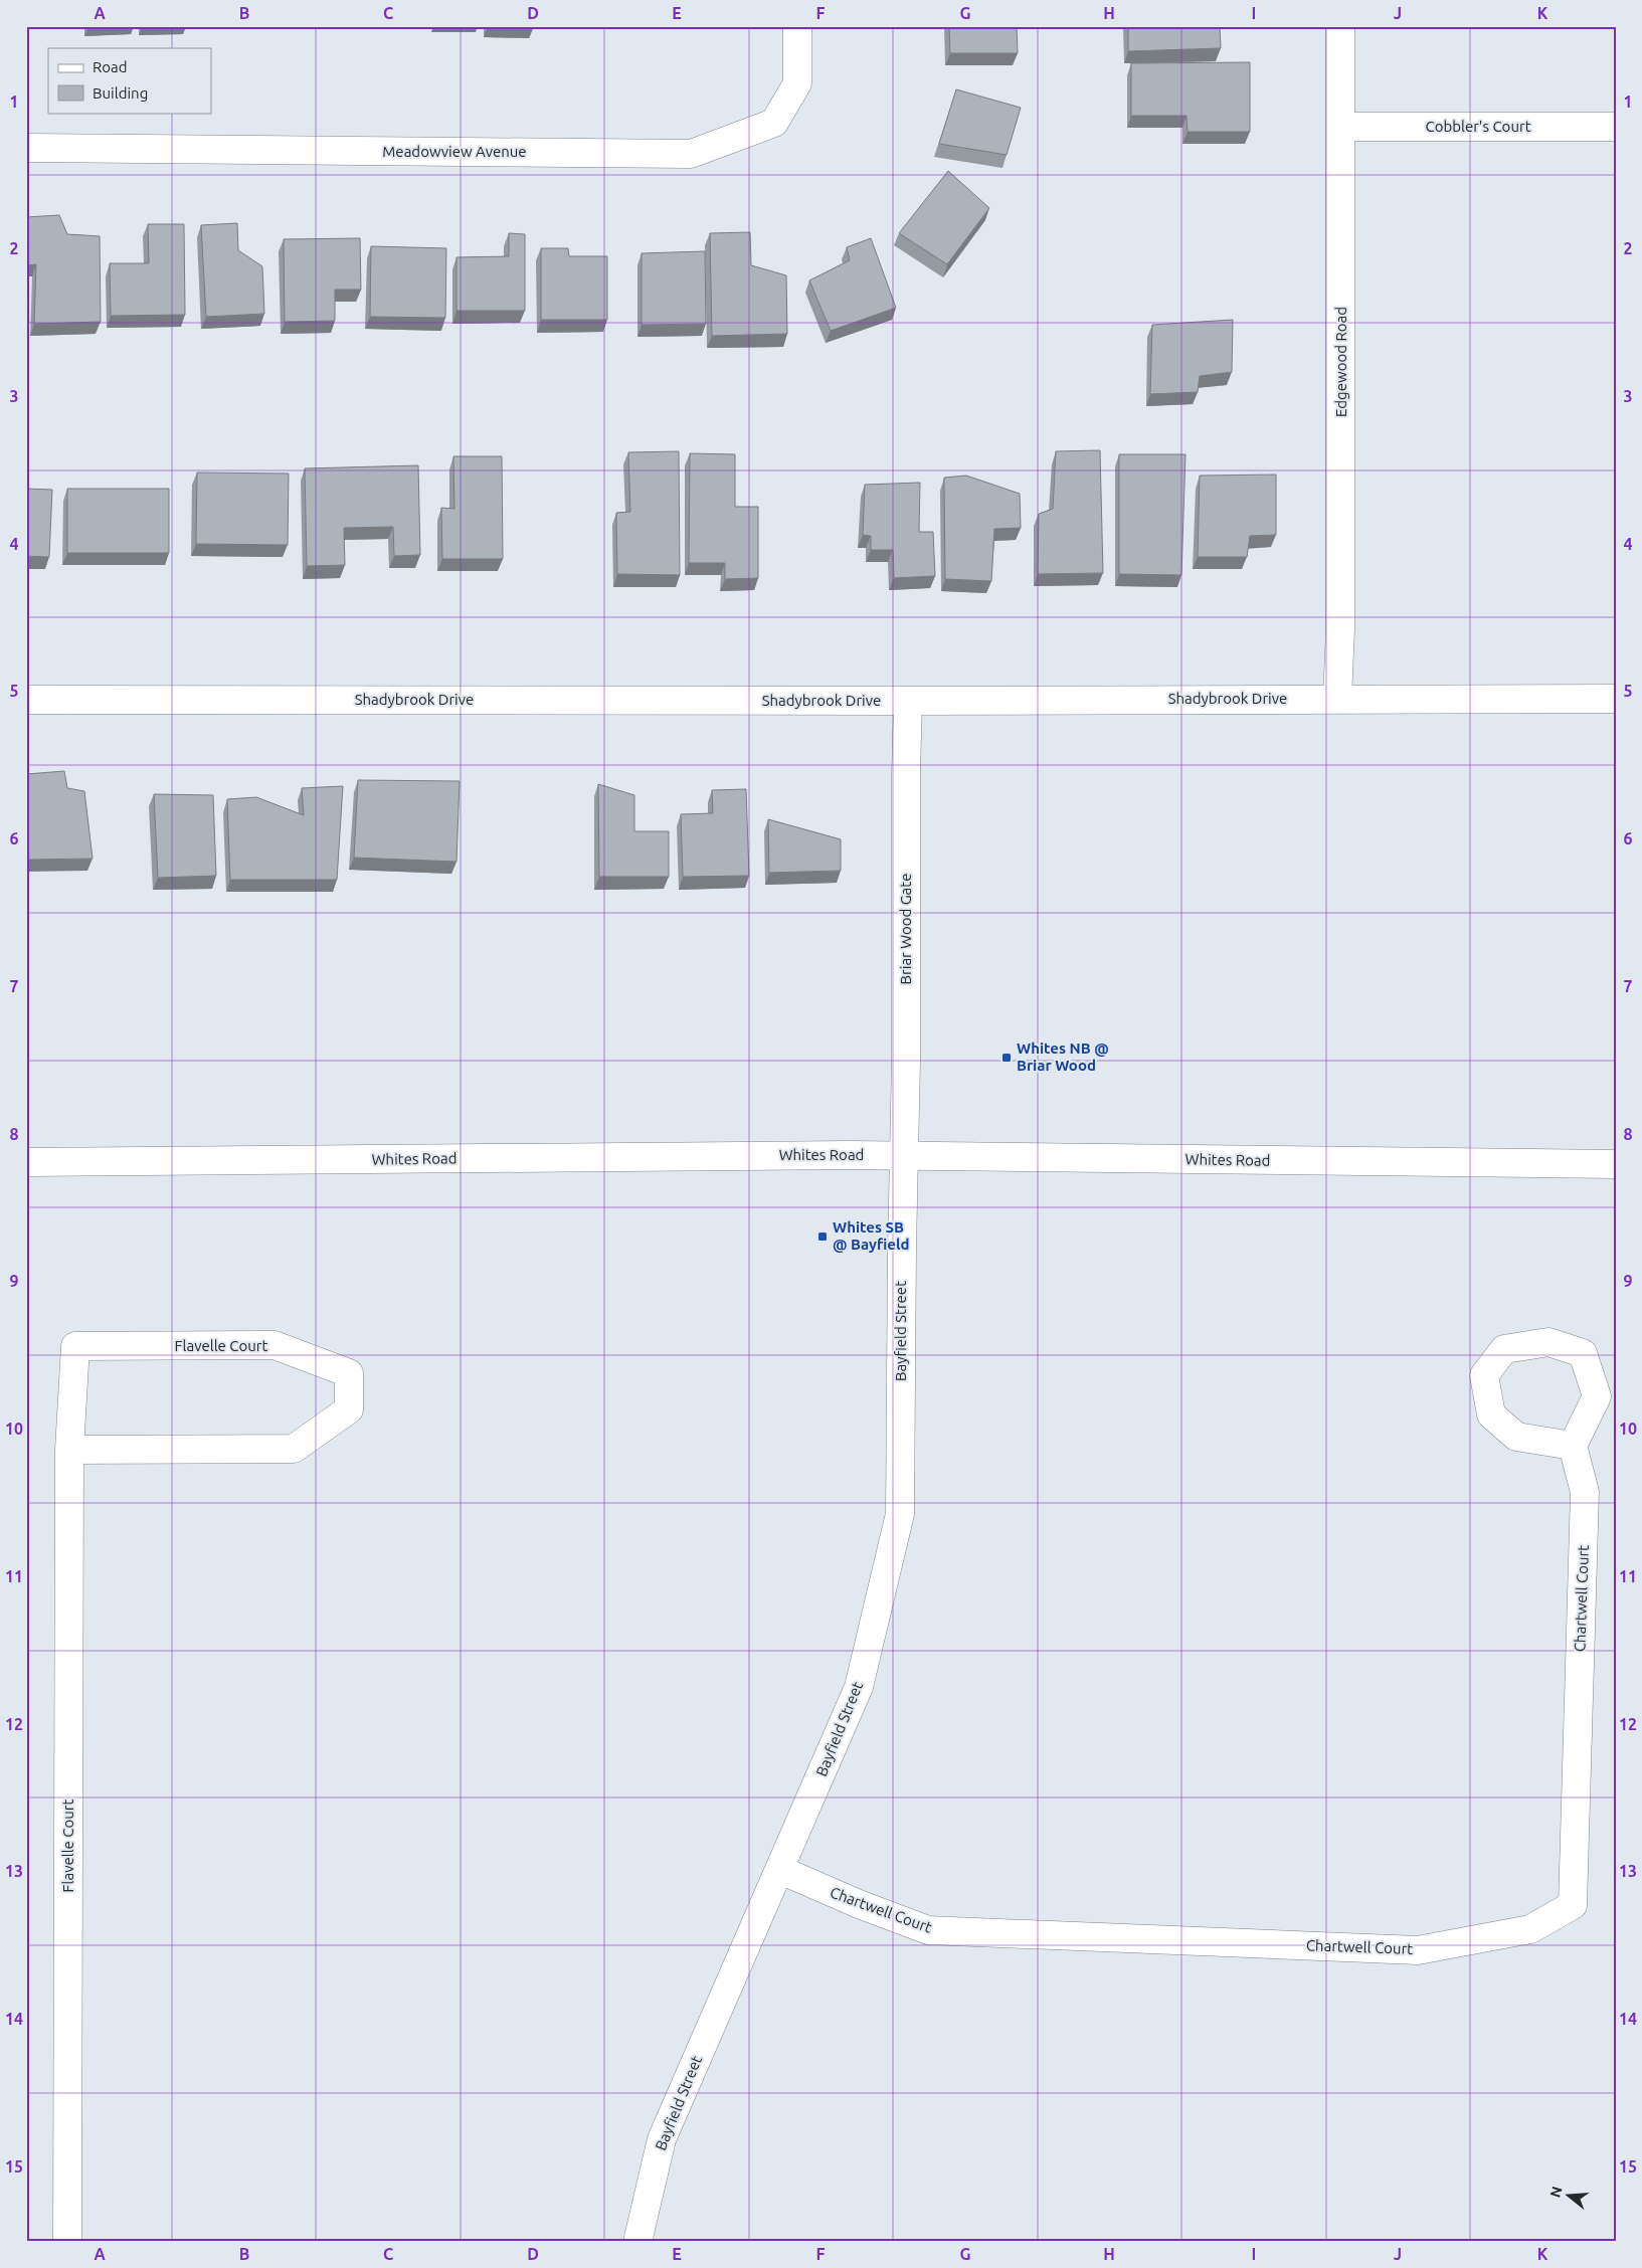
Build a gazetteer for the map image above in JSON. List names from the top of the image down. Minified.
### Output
{"streets":{"street":["Cobbler's Court","Meadowview Avenue","Edgewood Road","Shadybrook Drive","Briar Wood Gate","Whites Road","Bayfield Street","Flavelle Court","Chartwell Court"]},"crossings":[["Cobbler's Court","Edgewood Road"],["Edgewood Road","Shadybrook Drive"],["Shadybrook Drive","Briar Wood Gate"],["Briar Wood Gate","Whites Road"],["Briar Wood Gate","Bayfield Street"],["Whites Road","Bayfield Street"],["Bayfield Street","Chartwell Court"]],"places":{"transit":["Whites NB @ Briar Wood","Whites SB @ Bayfield"]},"legend":["Road","Building"],"north":"left","grid":{"columns":["A","B","C","D","E","F","G","H","I","J","K"],"rows":["1","2","3","4","5","6","7","8","9","10","11","12","13","14","15"]}}
